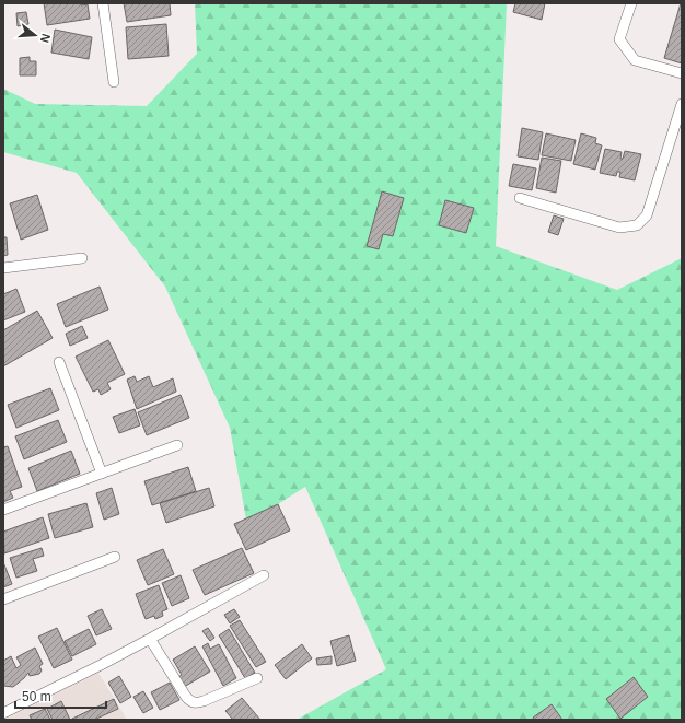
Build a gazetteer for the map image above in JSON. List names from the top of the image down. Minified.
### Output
{"scale_bar":"50 m","north":"right"}
